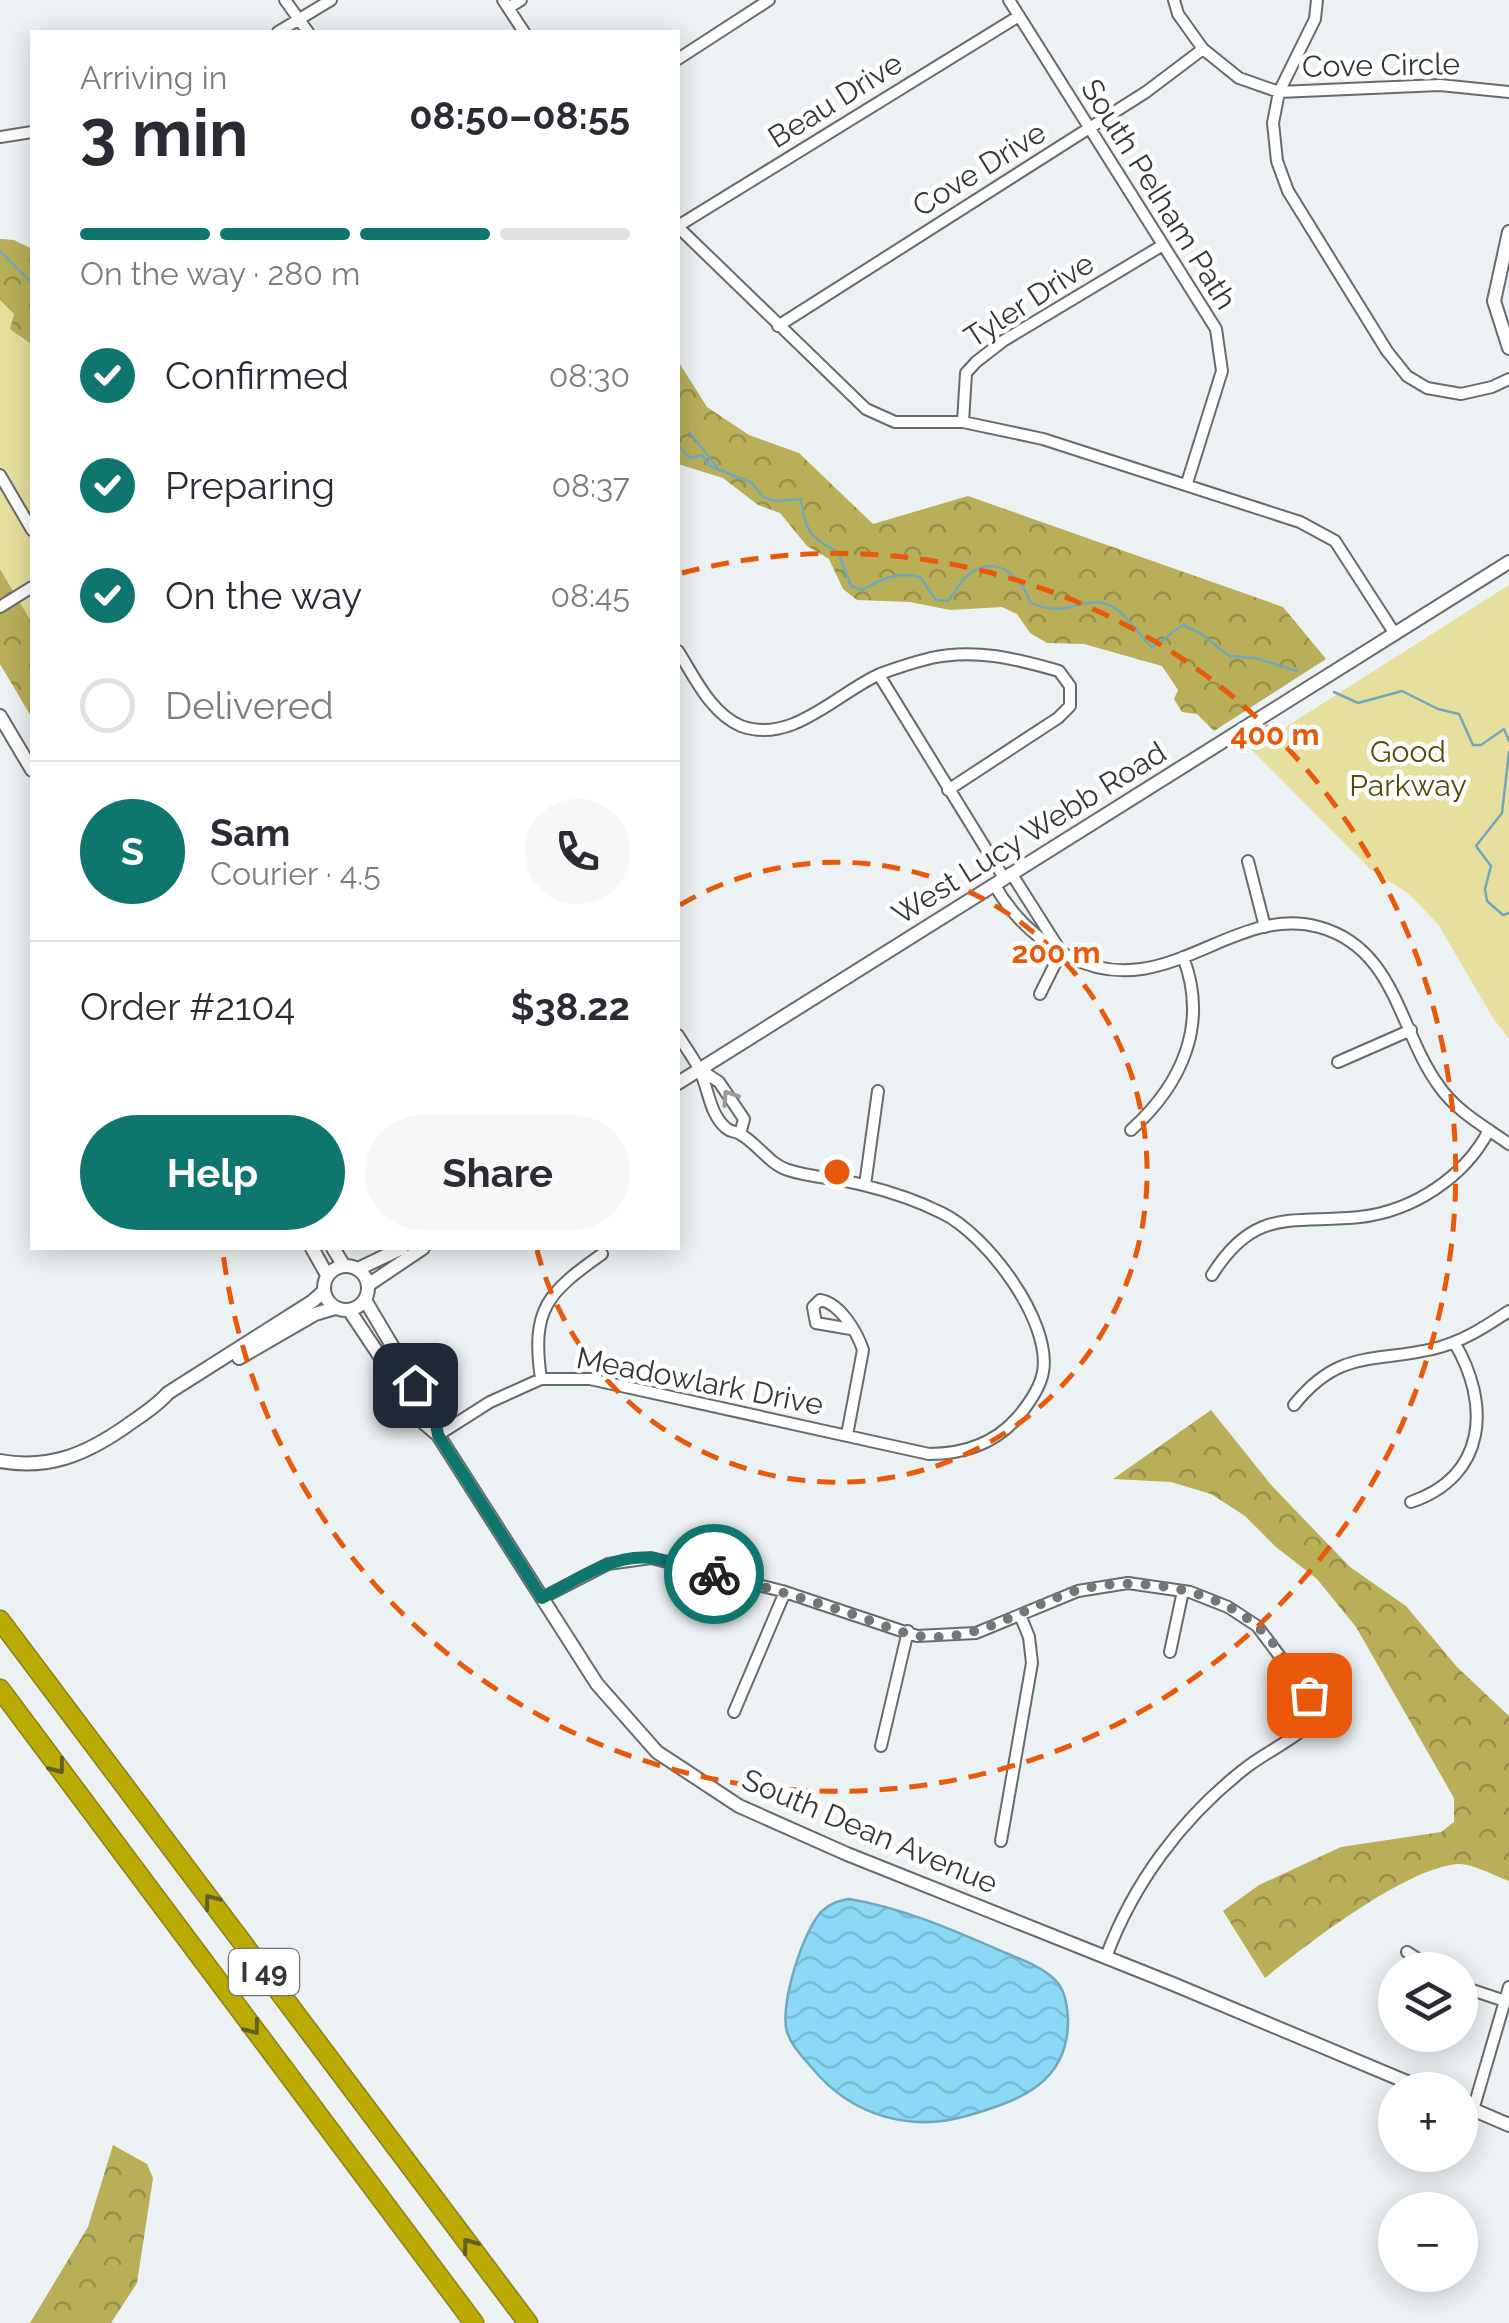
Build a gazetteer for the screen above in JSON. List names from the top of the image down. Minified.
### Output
{"streets":{"highway":["I 49"],"street":["Cove Circle","Beau Drive","Cove Drive","South Pelham Path","Tyler Drive","West Lucy Webb Road","Meadowlark Drive","South Dean Avenue"]},"crossings":[["Cove Circle","Cove Drive"],["Beau Drive","South Pelham Path"],["Cove Drive","South Pelham Path"],["South Pelham Path","Tyler Drive"],["West Lucy Webb Road","Meadowlark Drive"],["Meadowlark Drive","South Dean Avenue"]],"parks":["Good Parkway"],"page":{"heading":["3 min","Arriving in","08:50–08:55"],"panel":["Sam","Courier · 4.5","Order #2104","$38.22"],"bar":"On the way · 280 m","list":[["Confirmed","08:30"],["Preparing","08:37"],["On the way","08:45"],"Delivered"],"round":"S","buttons":["Help","Share"],"map_buttons":["+","−"]},"rings":["400 m","200 m"]}
